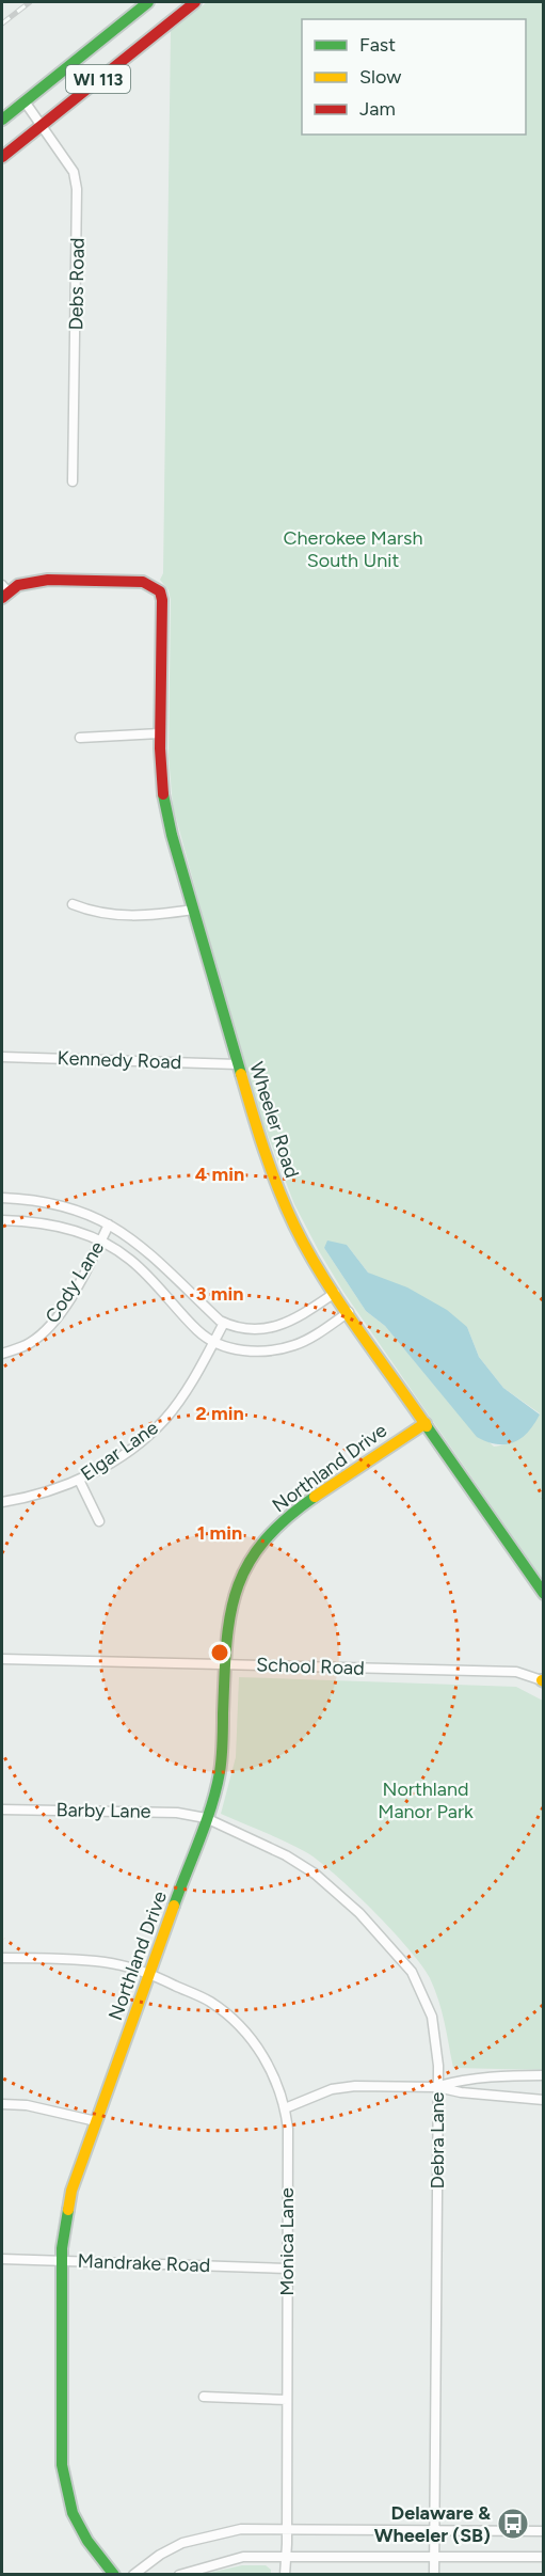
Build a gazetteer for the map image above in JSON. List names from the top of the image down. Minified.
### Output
{"streets":{"street":["WI 113","Debs Road","Kennedy Road","Wheeler Road","Cody Lane","Elgar Lane","Northland Drive","School Road","Barby Lane","Debra Lane","Monica Lane","Mandrake Road"]},"crossings":[["WI 113","Debs Road"],["Kennedy Road","Wheeler Road"],["Wheeler Road","Northland Drive"],["Northland Drive","School Road"],["Northland Drive","Barby Lane"],["Northland Drive","Debra Lane"],["Northland Drive","Monica Lane"],["Northland Drive","Mandrake Road"],["Barby Lane","Debra Lane"],["Monica Lane","Mandrake Road"]],"parks":["Cherokee Marsh South Unit","Northland Manor Park"],"places":{"bus stop":["Delaware & Wheeler (SB)"]},"legend":["Fast","Slow","Jam"],"rings":["4 min","3 min","2 min","1 min"]}
